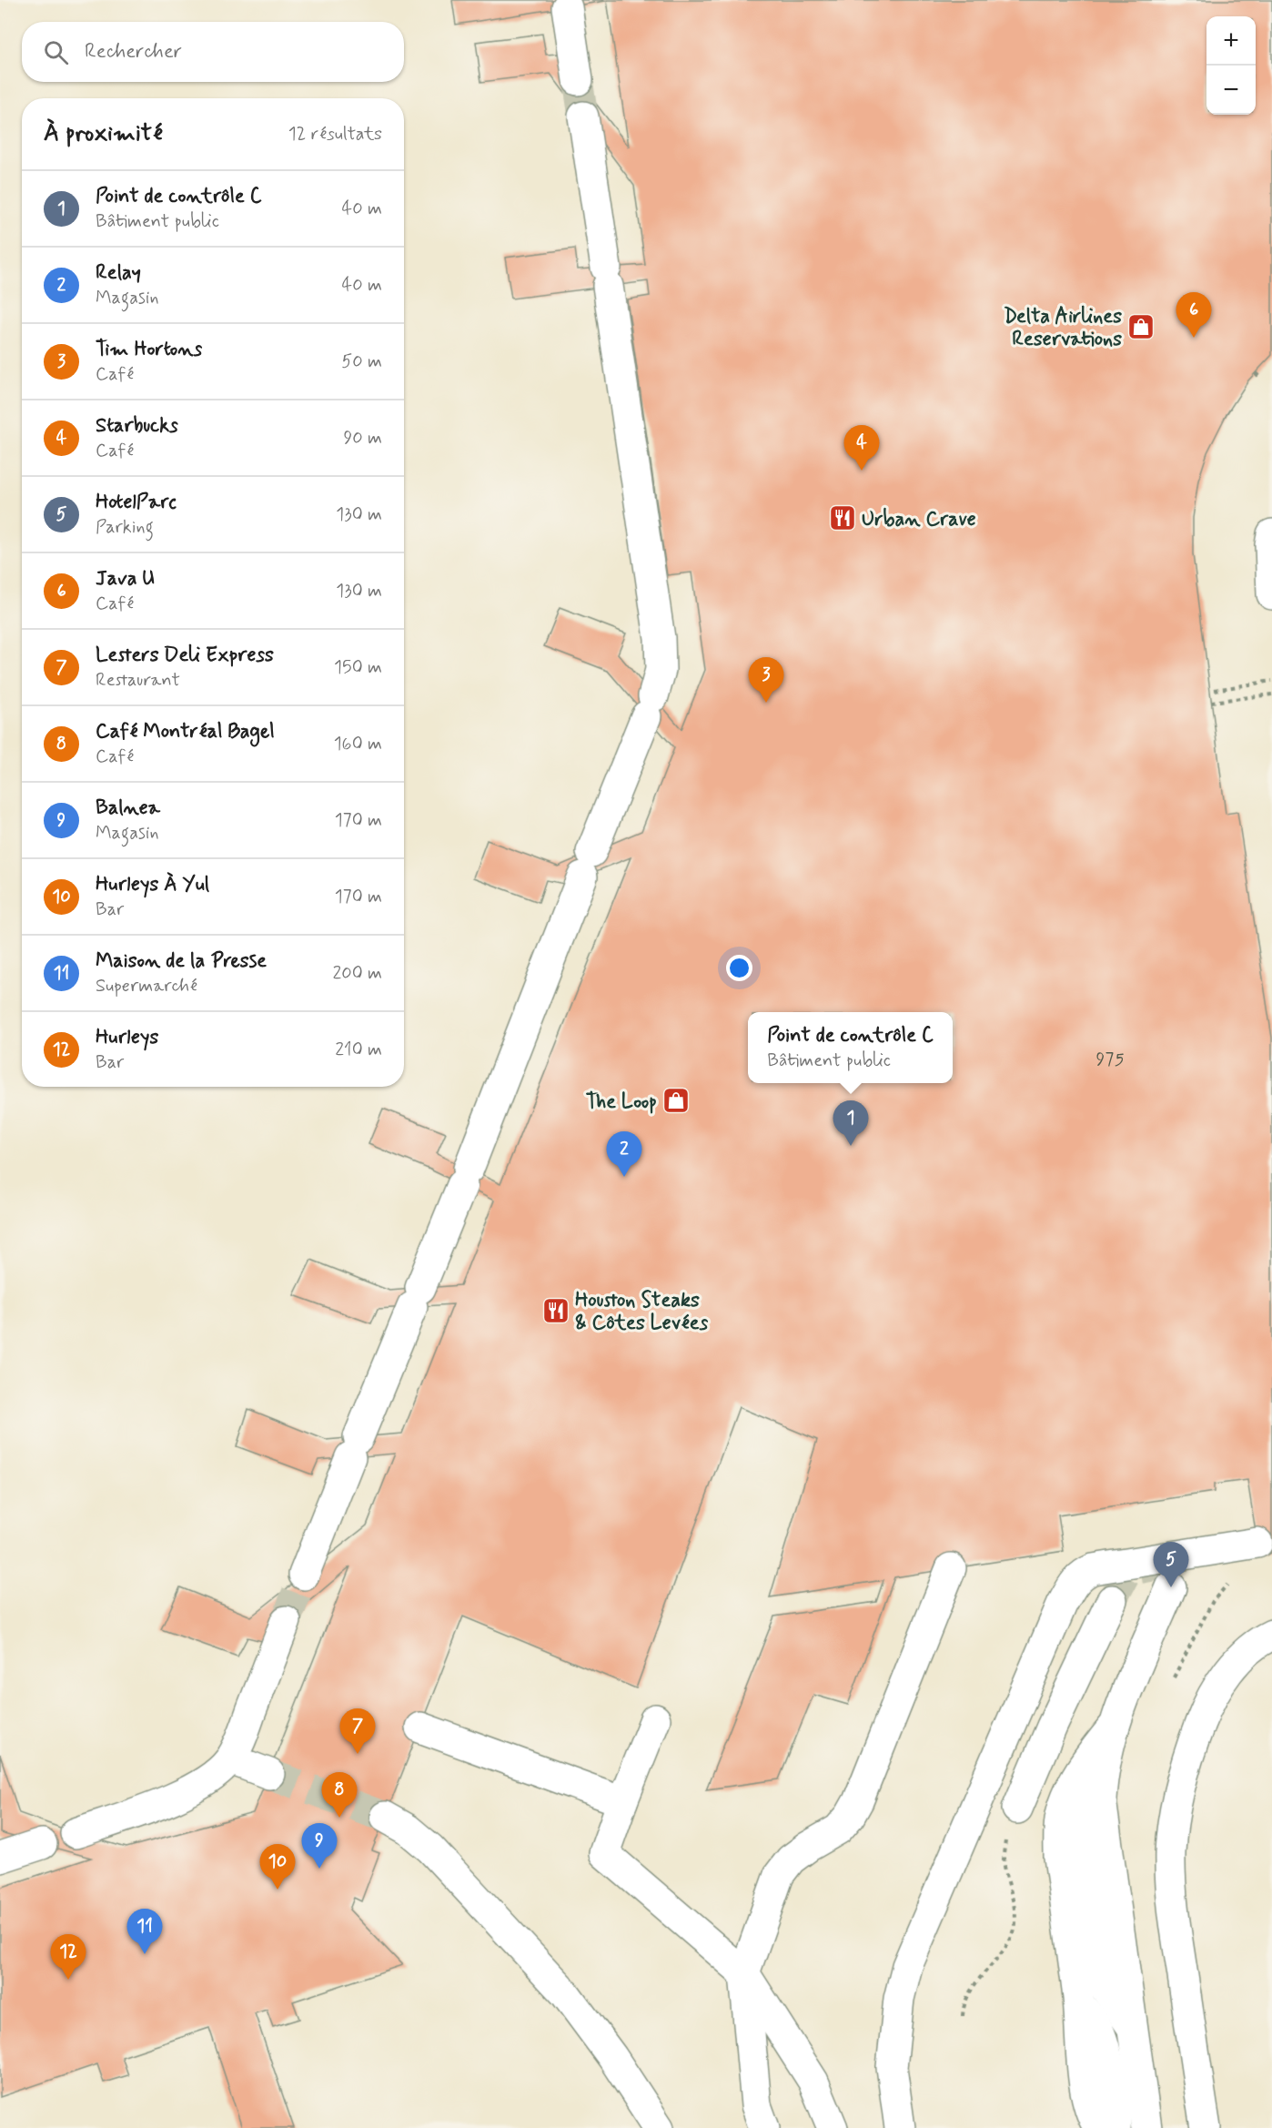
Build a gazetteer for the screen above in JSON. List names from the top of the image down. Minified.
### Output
{"places":{"shop":["Delta Airlines Reservations","The Loop"],"restaurant":["Urban Crave","Houston Steaks & Côtes Levées"]},"house_numbers":["975"],"page":{"map_buttons":["+","−"],"search":"Rechercher","heading":["À proximité","12 résultats"],"list":[{"mark":"1","name":"Point de contrôle C","note":"Bâtiment public","value":"40 m"},{"mark":"2","name":"Relay","note":"Magasin","value":"40 m"},{"mark":"3","name":"Tim Hortons","note":"Café","value":"50 m"},{"mark":"4","name":"Starbucks","note":"Café","value":"90 m"},{"mark":"5","name":"HotelParc","note":"Parking","value":"130 m"},{"mark":"6","name":"Java U","note":"Café","value":"130 m"},{"mark":"7","name":"Lesters Deli Express","note":"Restaurant","value":"150 m"},{"mark":"8","name":"Café Montréal Bagel","note":"Café","value":"160 m"},{"mark":"9","name":"Balnea","note":"Magasin","value":"170 m"},{"mark":"10","name":"Hurleys À Yul","note":"Bar","value":"170 m"},{"mark":"11","name":"Maison de la Presse","note":"Supermarché","value":"200 m"},{"mark":"12","name":"Hurleys","note":"Bar","value":"210 m"}],"pins":["6","4","3","1","2","5","7","8","9","10","11","12"],"popup":["Point de contrôle C","Bâtiment public"]}}
